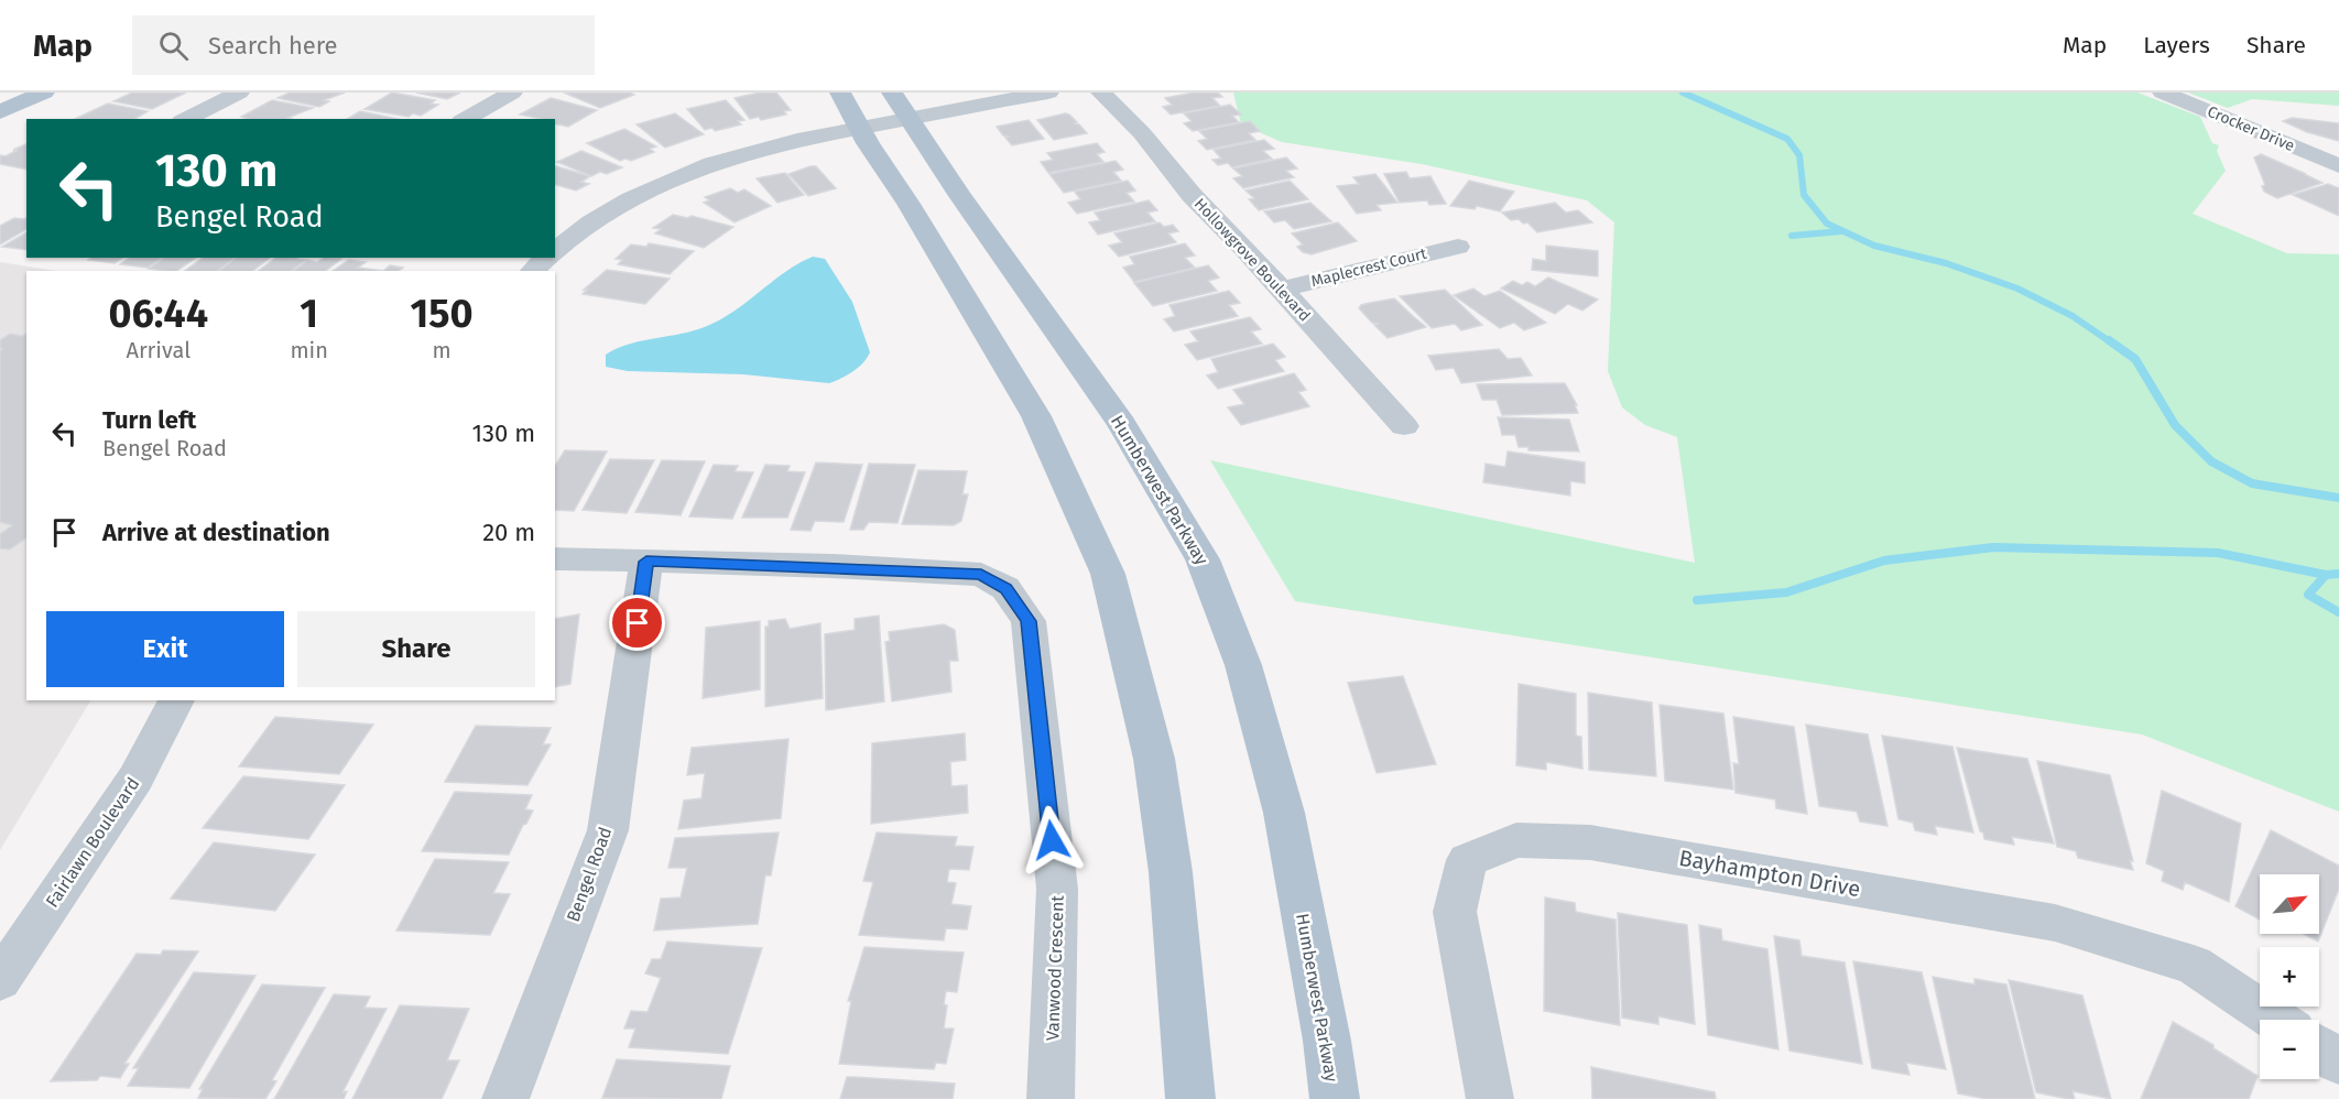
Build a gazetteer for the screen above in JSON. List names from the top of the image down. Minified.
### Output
{"streets":{"main road":["Humberwest Parkway"],"street":["Crocker Drive","Hollowgrove Boulevard","Maplecrest Court","Fairlawn Boulevard","Bayhampton Drive","Bengel Road","Vanwood Crescent"]},"crossings":[["Hollowgrove Boulevard","Maplecrest Court"],["Bengel Road","Vanwood Crescent"]],"north":"top right","page":{"header":"Map","search":"Search here","nav":["Map","Layers","Share"],"turn":["130 m","Bengel Road"],"eta":["06:44","Arrival","1","min","150","m"],"list":[{"name":"Turn left","note":"Bengel Road","value":"130 m"},{"name":"Arrive at destination","value":"20 m"}],"buttons":["Exit","Share"],"map_buttons":["+","−"]}}
